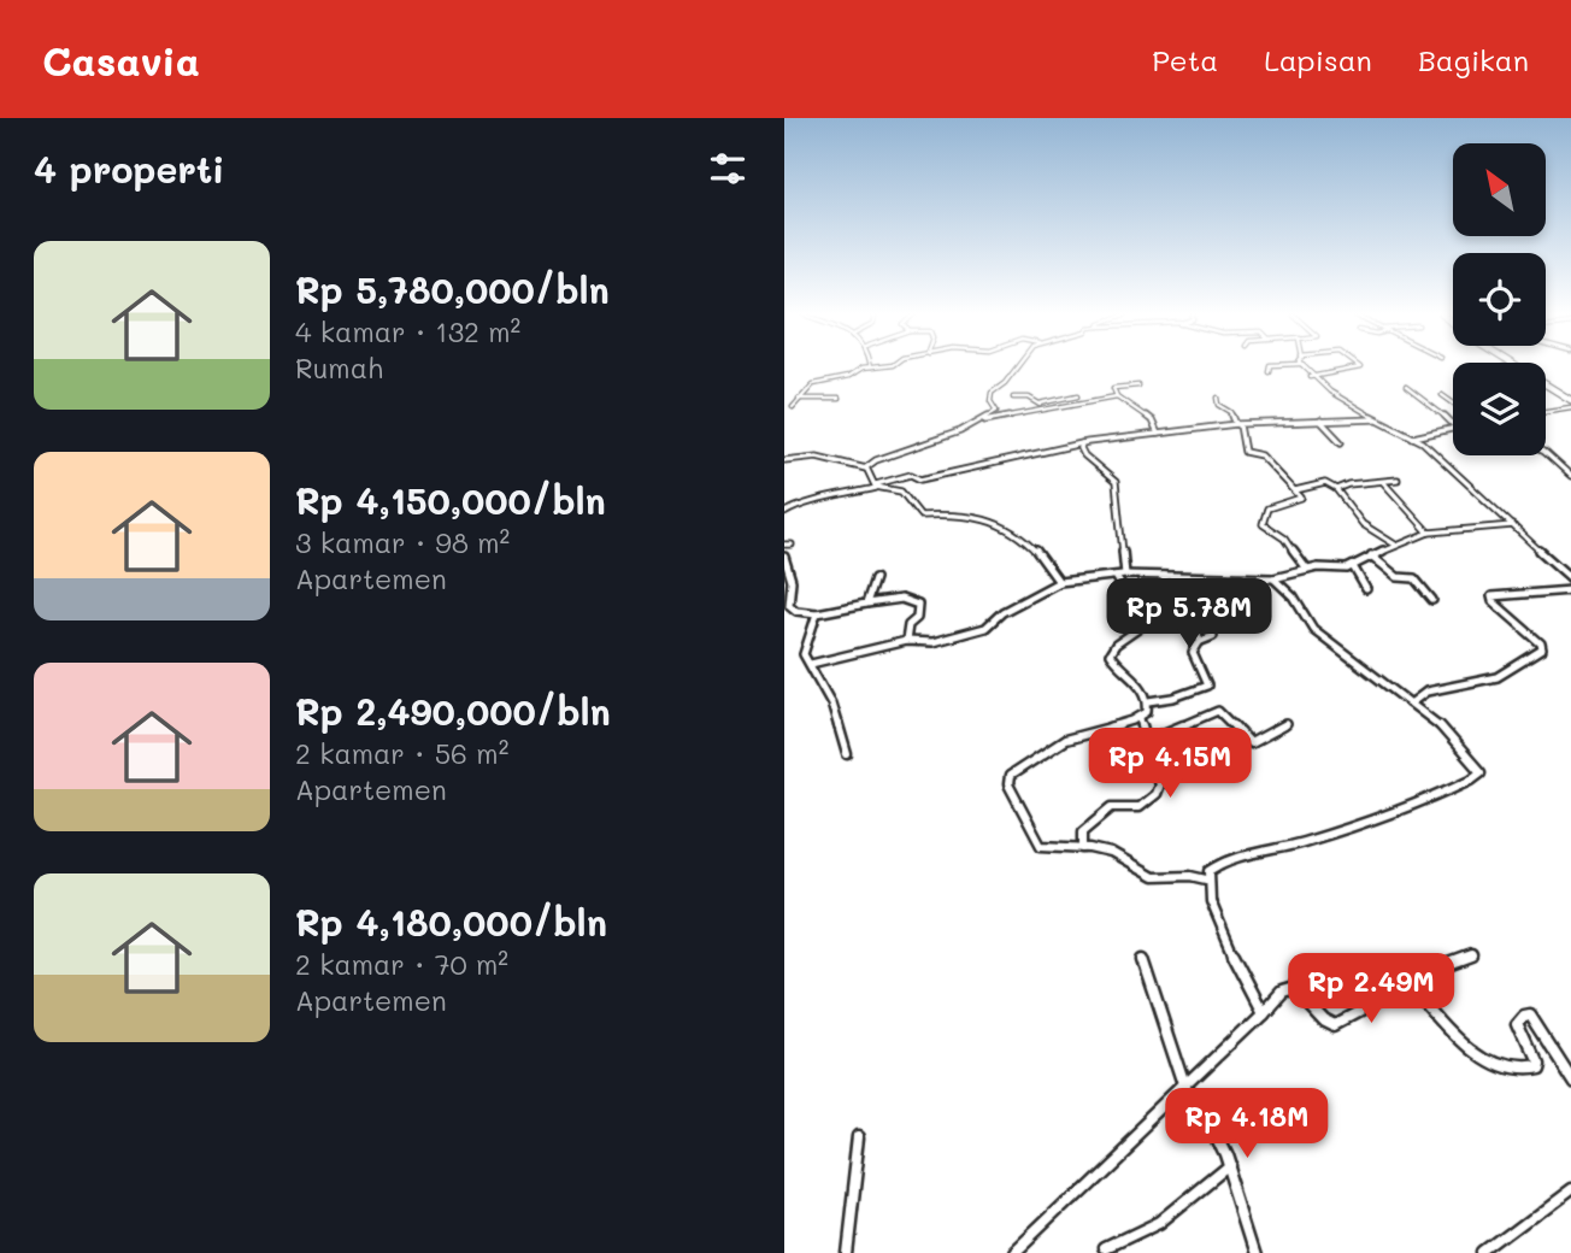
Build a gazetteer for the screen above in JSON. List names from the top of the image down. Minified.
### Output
{"north":"top left","page":{"header":"Casavia","nav":["Peta","Lapisan","Bagikan"],"heading":"4 properti","list":[{"name":"Rp 5,780,000/bln","note":"4 kamar · 132 m² · Rumah"},{"name":"Rp 4,150,000/bln","note":"3 kamar · 98 m² · Apartemen"},{"name":"Rp 2,490,000/bln","note":"2 kamar · 56 m² · Apartemen"},{"name":"Rp 4,180,000/bln","note":"2 kamar · 70 m² · Apartemen"}],"price":["Rp 5.78M","Rp 4.15M","Rp 2.49M","Rp 4.18M"]}}
